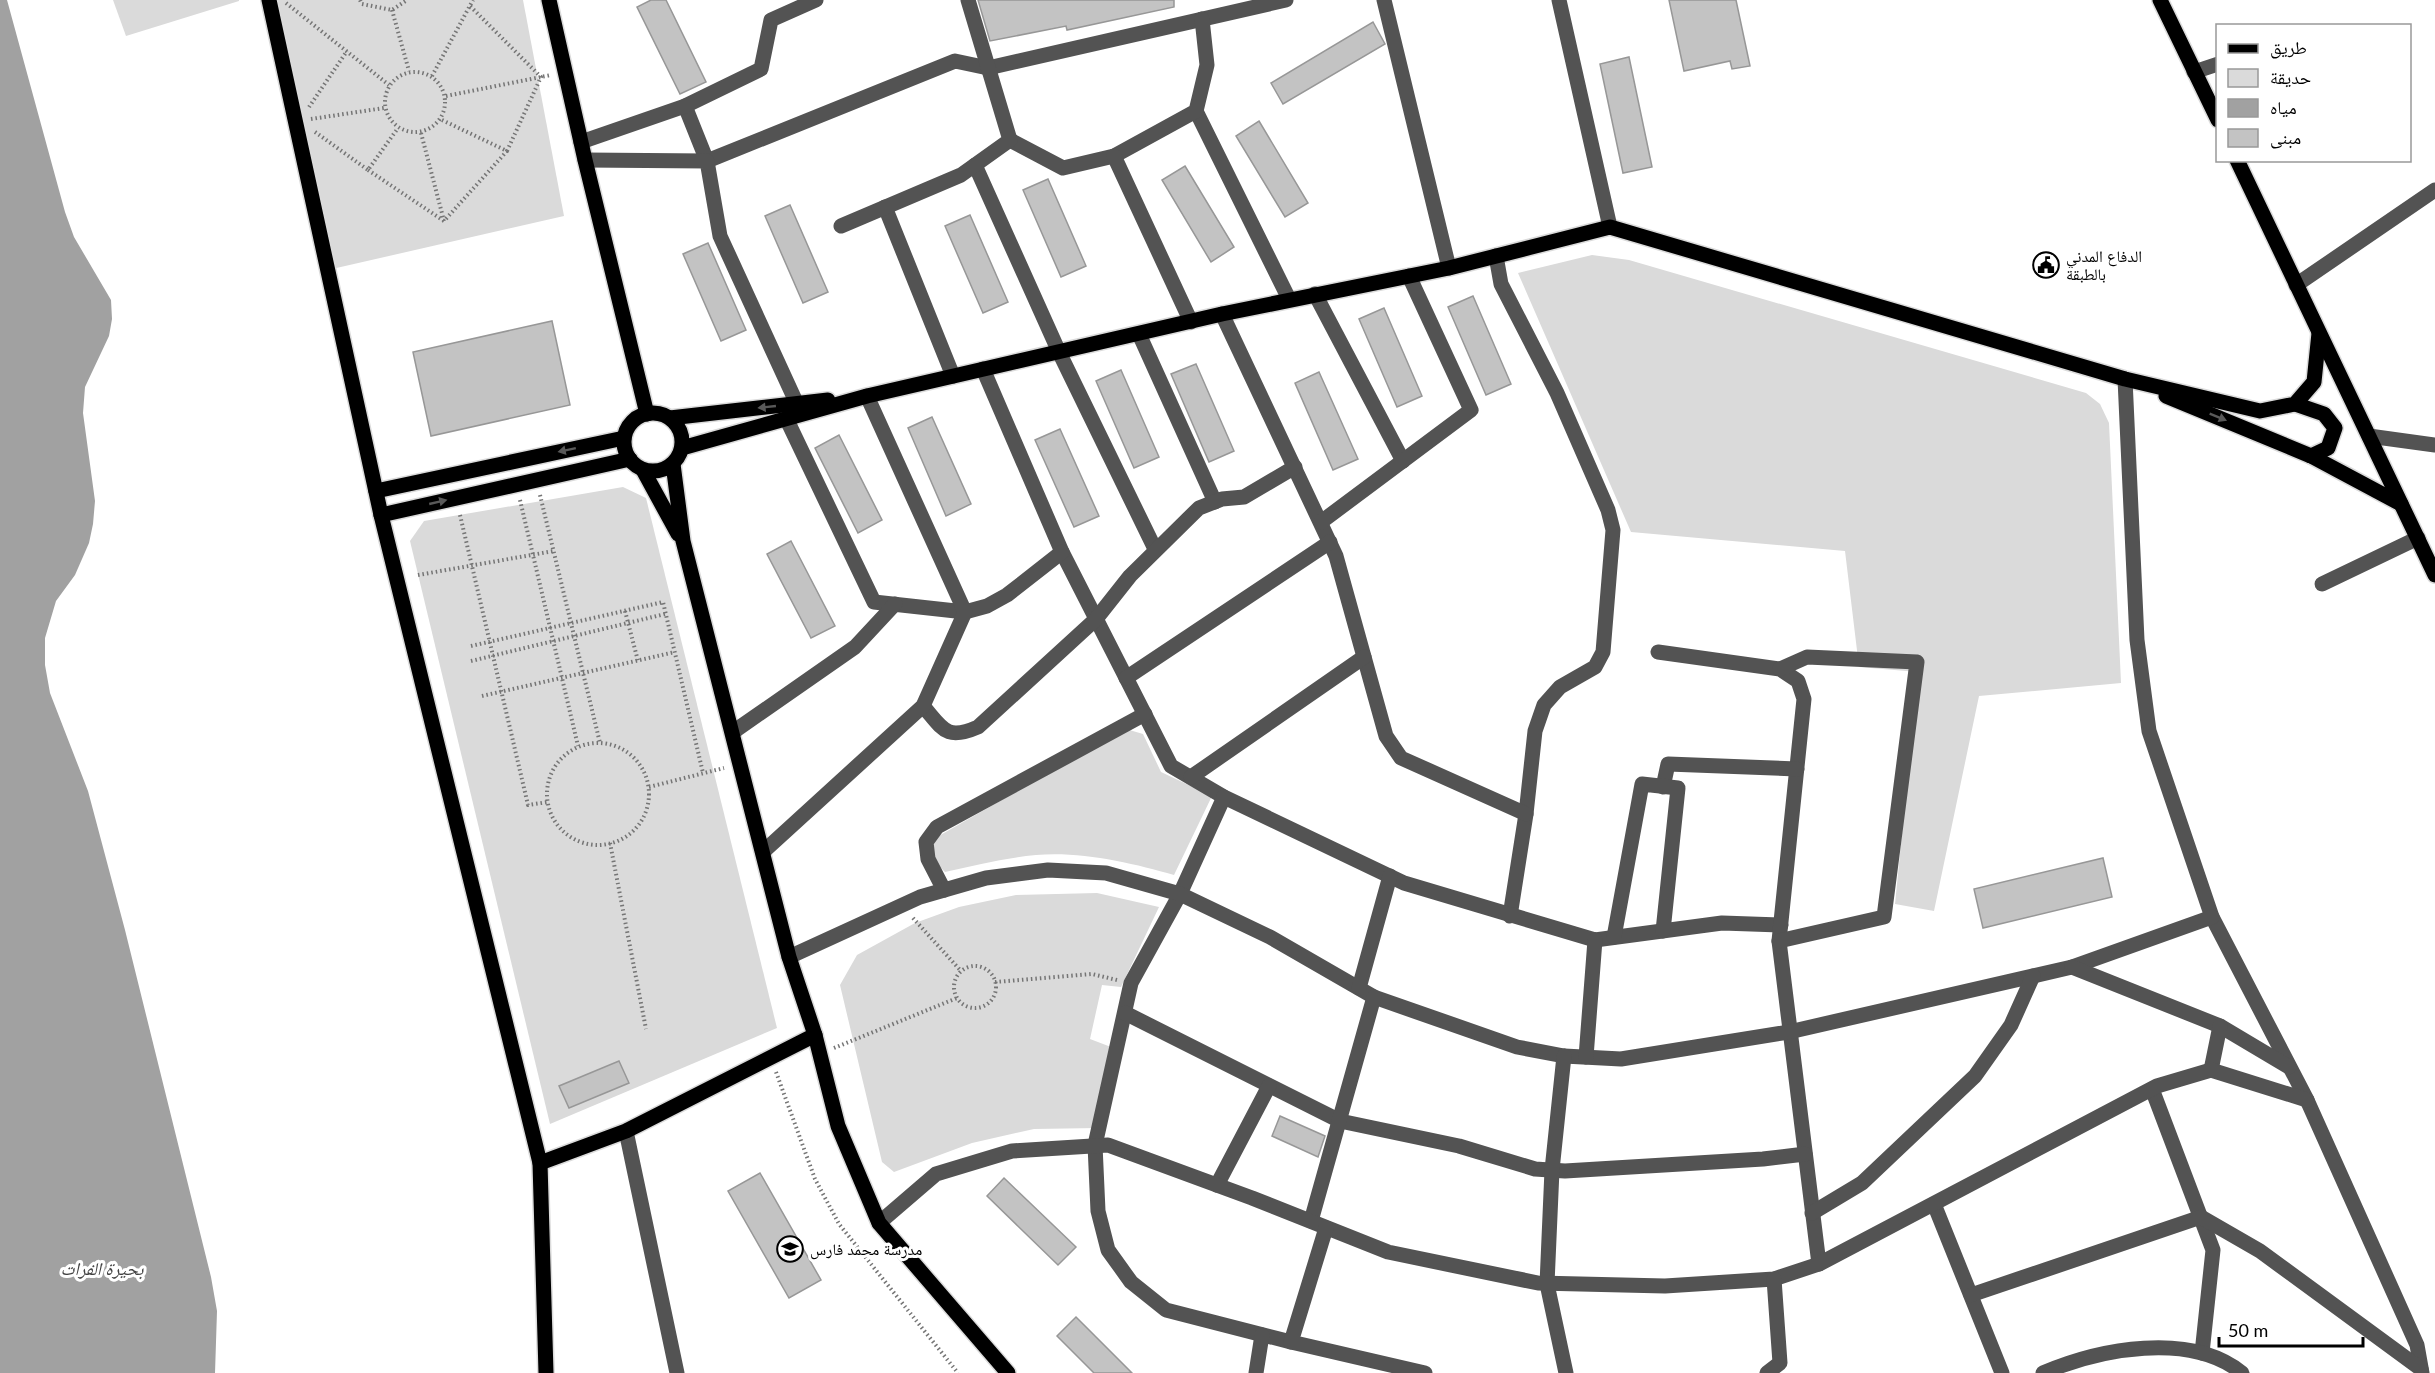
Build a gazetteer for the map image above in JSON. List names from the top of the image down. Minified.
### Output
{"water":["بحيرة الفرات"],"places":{"public building":["الدفاع المدني بالطبقة"],"school or university":["مدرسة محمد فارس"]},"legend":["طريق","حديقة","مياه","مبنى"],"scale_bar":"50 m"}
